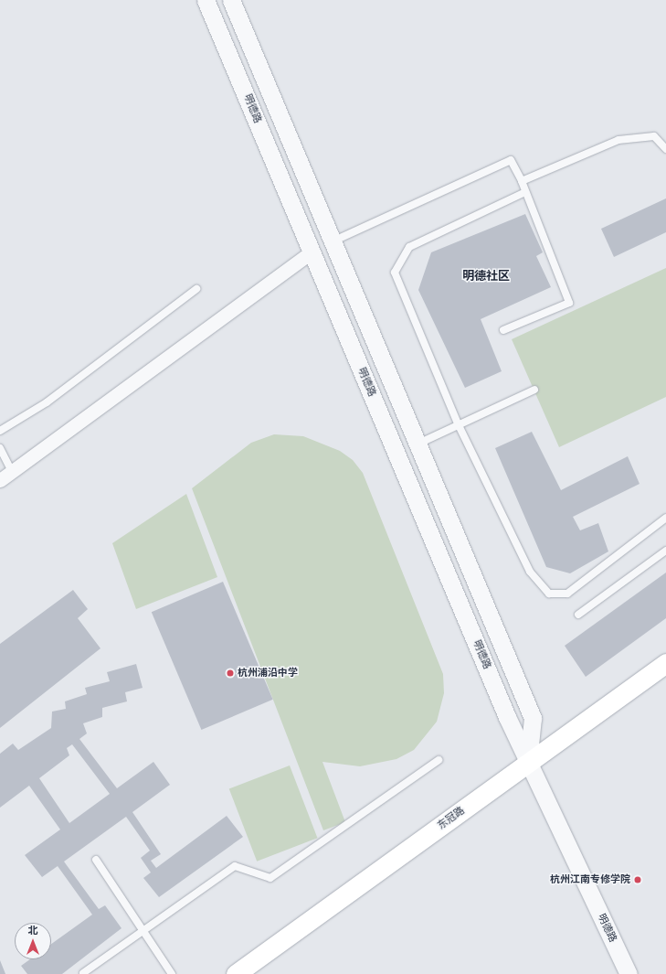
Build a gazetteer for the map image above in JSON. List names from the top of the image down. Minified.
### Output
{"streets":{"main road":["东冠路"],"street":["明德路"]},"crossings":[["明德路","东冠路"]],"districts":["明德社区"],"places":["杭州浦沿中学","杭州江南专修学院"],"north":"top"}
